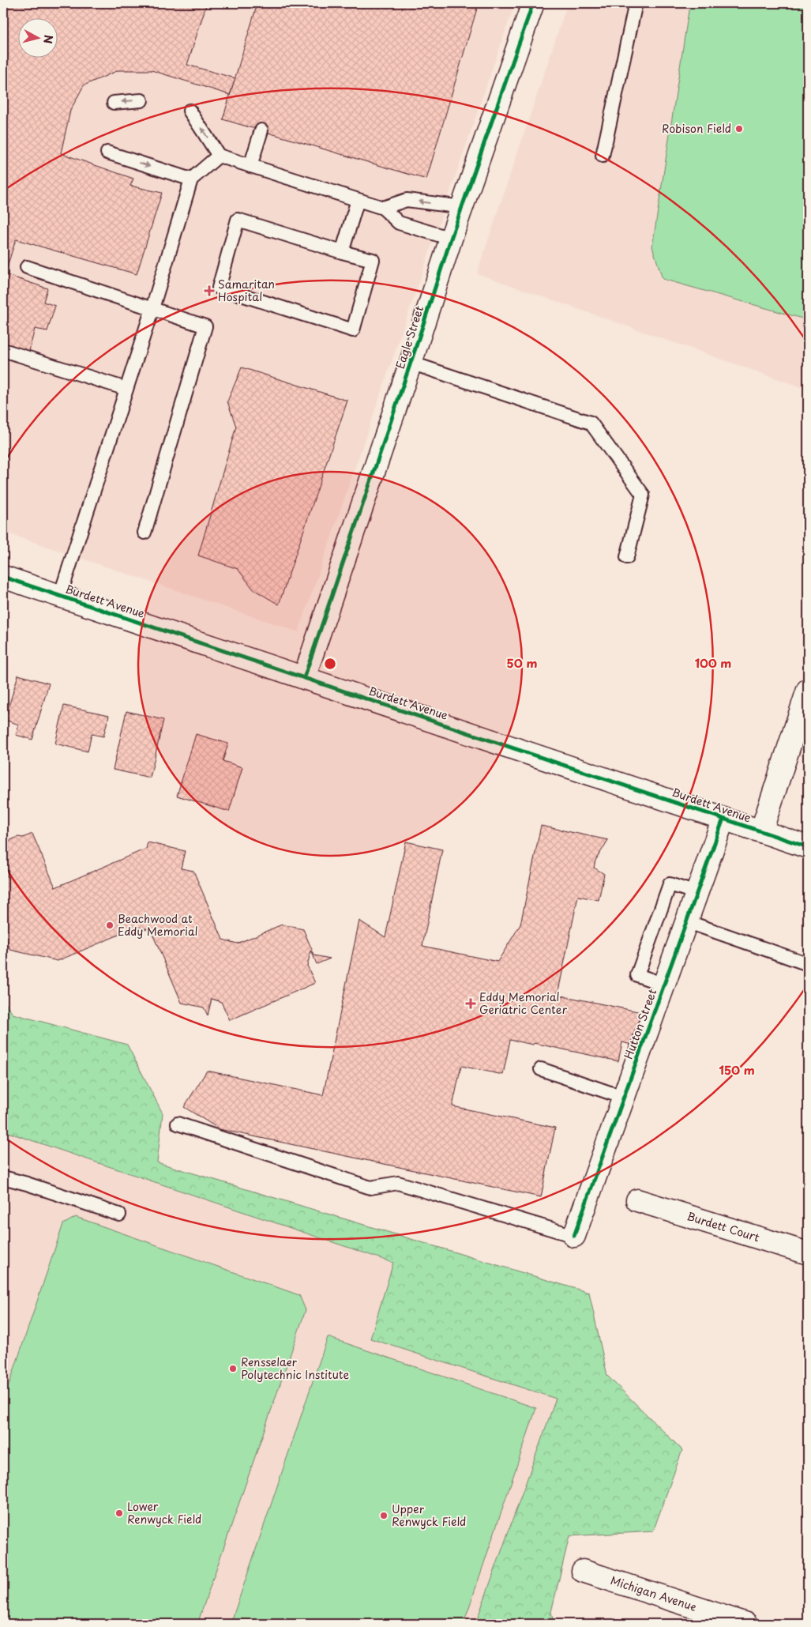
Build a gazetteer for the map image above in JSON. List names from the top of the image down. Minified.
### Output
{"streets":{"street":["Eagle Street","Burdett Avenue","Hutton Street","Burdett Court","Michigan Avenue"]},"crossings":[["Eagle Street","Burdett Avenue"],["Burdett Avenue","Hutton Street"]],"places":{"other":["Robison Field","Beachwood at Eddy Memorial","Rensselaer Polytechnic Institute","Lower Renwyck Field","Upper Renwyck Field"],"health":["Samaritan Hospital","Eddy Memorial Geriatric Center"]},"north":"right","rings":["50 m","100 m","150 m"]}
